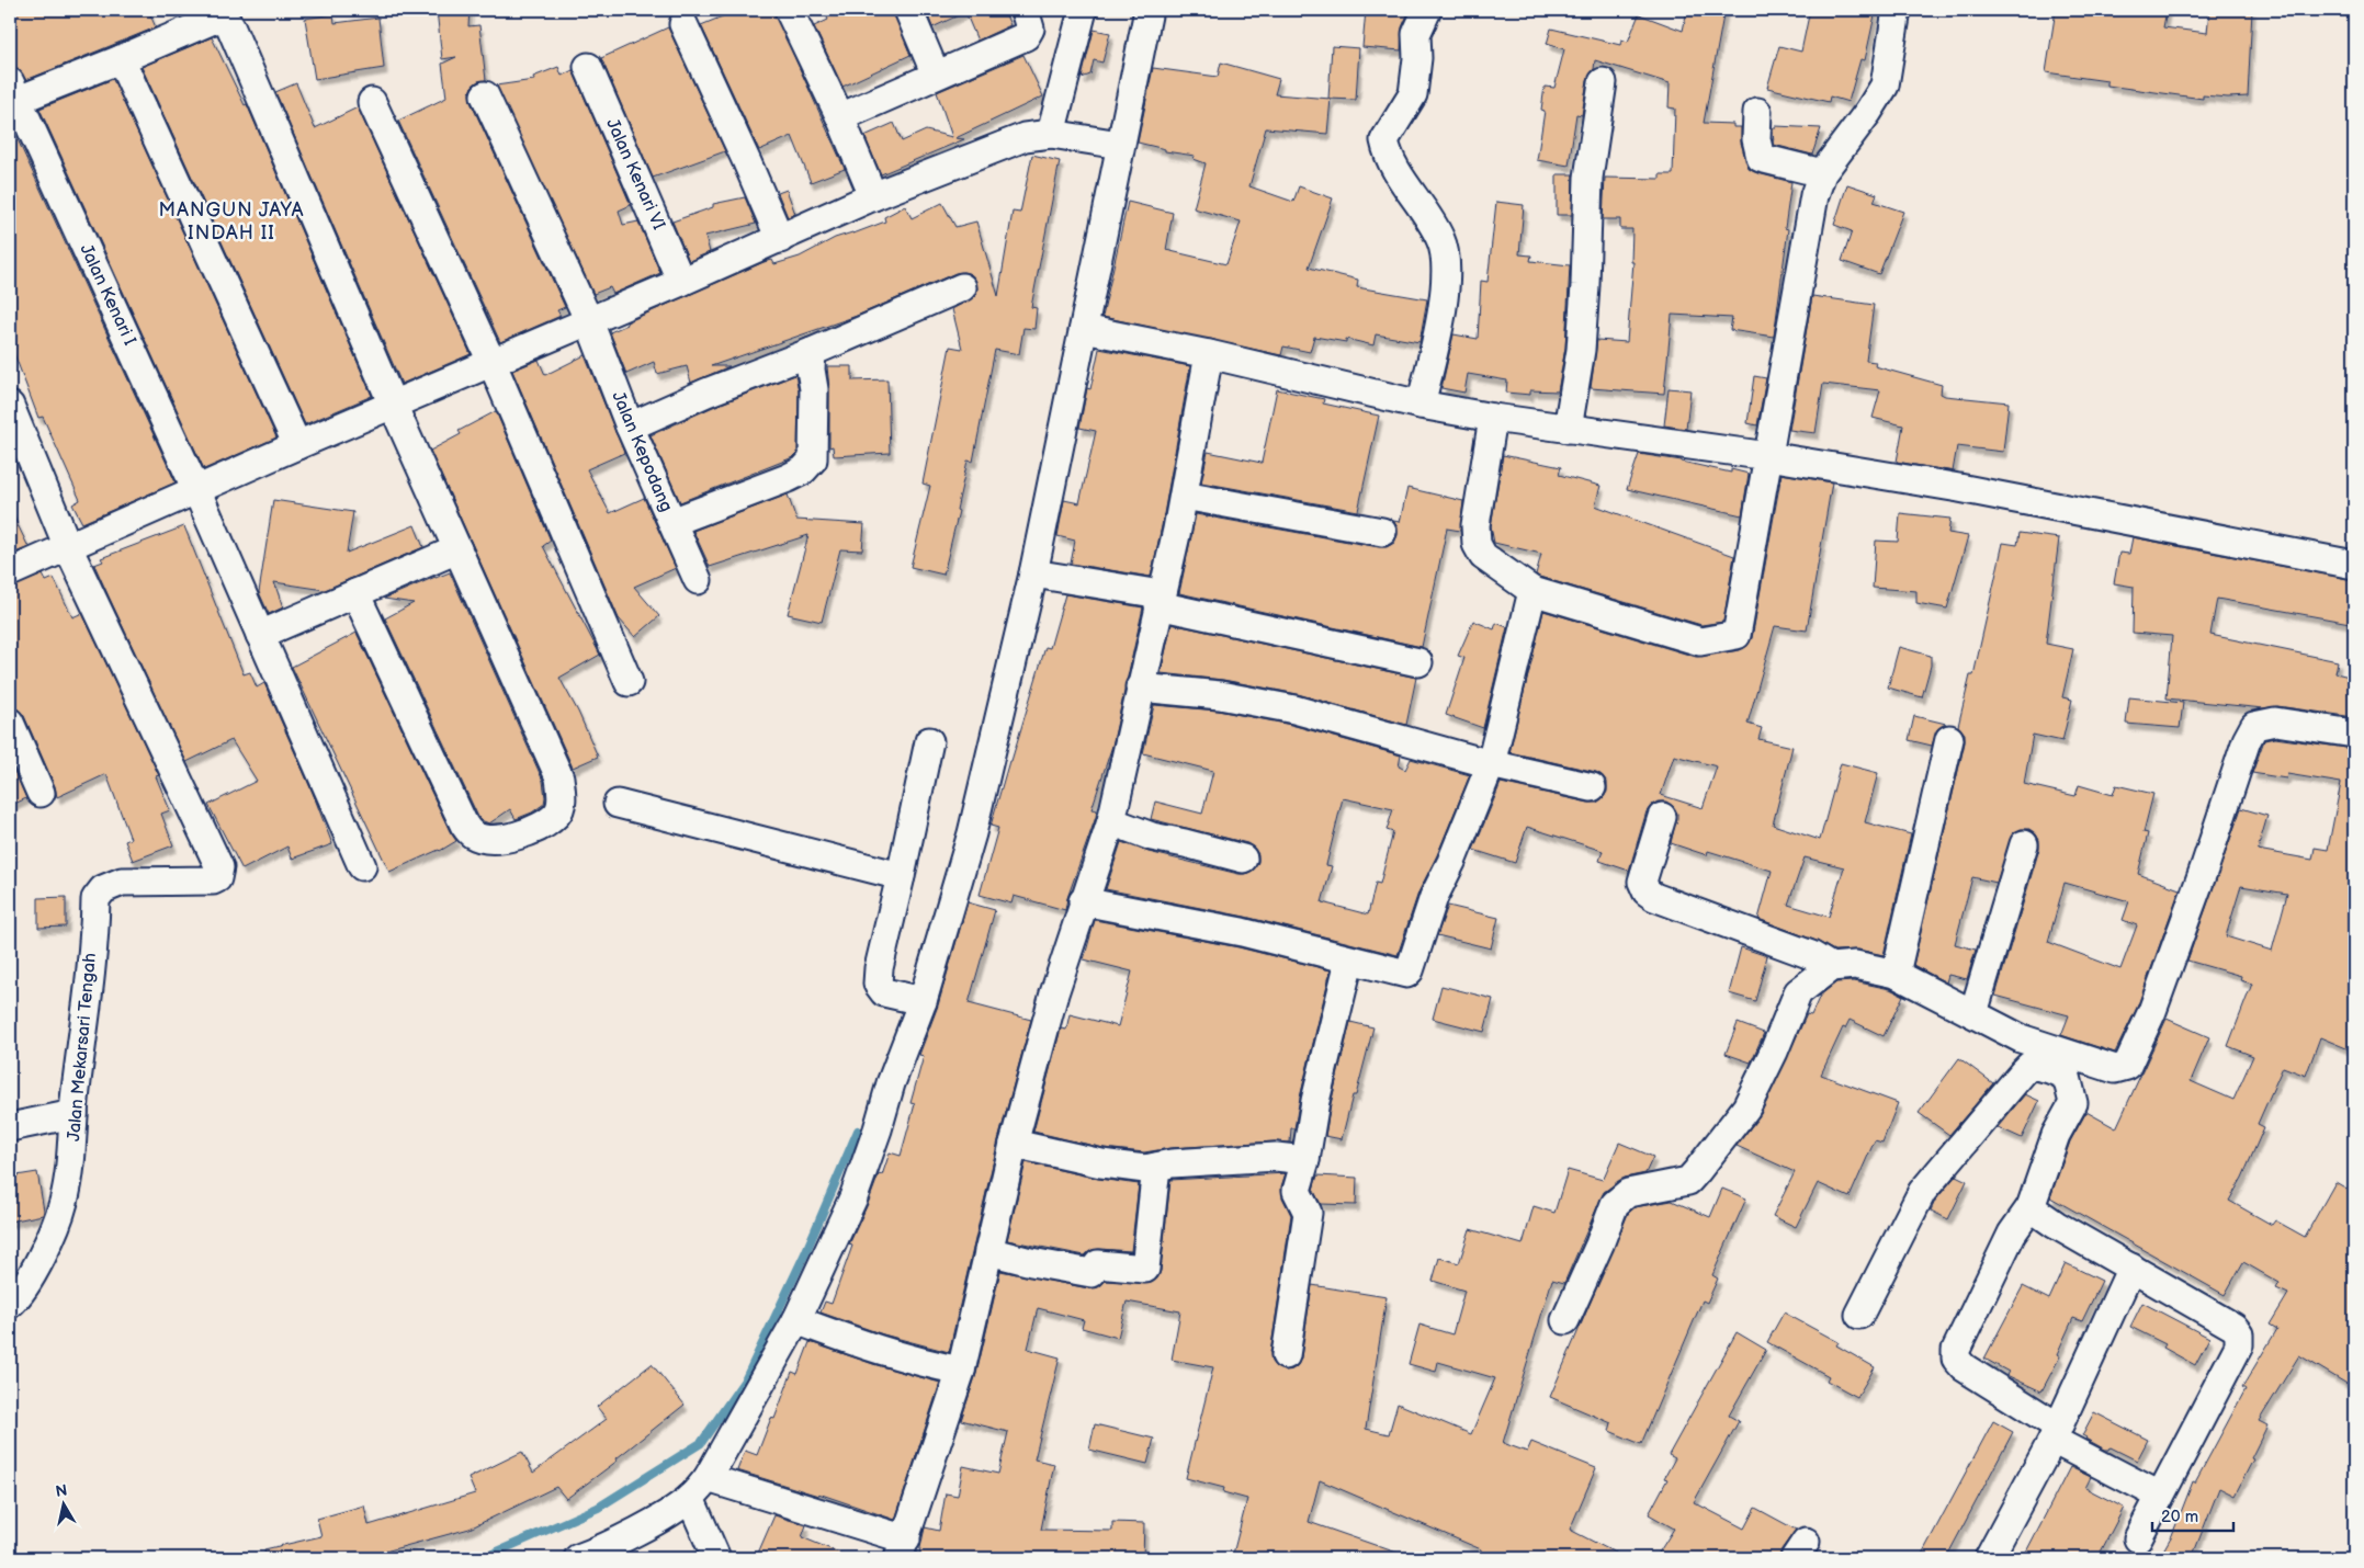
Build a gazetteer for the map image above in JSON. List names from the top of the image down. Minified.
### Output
{"streets":{"street":["Jalan Kenari VI","Jalan Kenari I","Jalan Kepodang","Jalan Mekarsari Tengah"]},"districts":["MANGUN JAYA INDAH II"],"scale_bar":"20 m","north":"top"}
